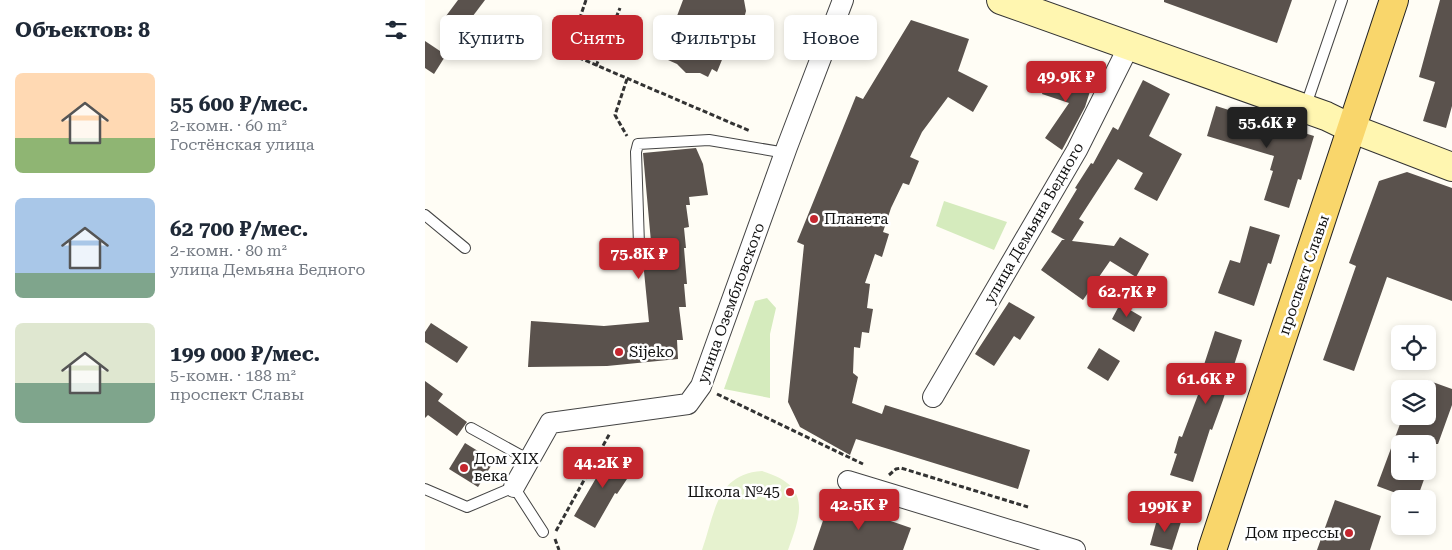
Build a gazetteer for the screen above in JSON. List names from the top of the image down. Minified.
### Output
{"streets":{"main road":["проспект Славы"],"street":["улица Демьяна Бедного","улица Озембловского"]},"places":["Планета","Sijeko","Дом XIX века","Школа №45","Дом прессы"],"page":{"heading":"Объектов: 8","chip":["Купить","Снять","Фильтры","Новое"],"list":[{"name":"55 600 ₽/мес.","note":"2-комн. · 60 m² · Гостёнская улица"},{"name":"62 700 ₽/мес.","note":"2-комн. · 80 m² · улица Демьяна Бедного"},{"name":"199 000 ₽/мес.","note":"5-комн. · 188 m² · проспект Славы"}],"price":["49.9K ₽","55.6K ₽","75.8K ₽","62.7K ₽","61.6K ₽","44.2K ₽","42.5K ₽","199K ₽"],"map_buttons":["+","−"]}}
